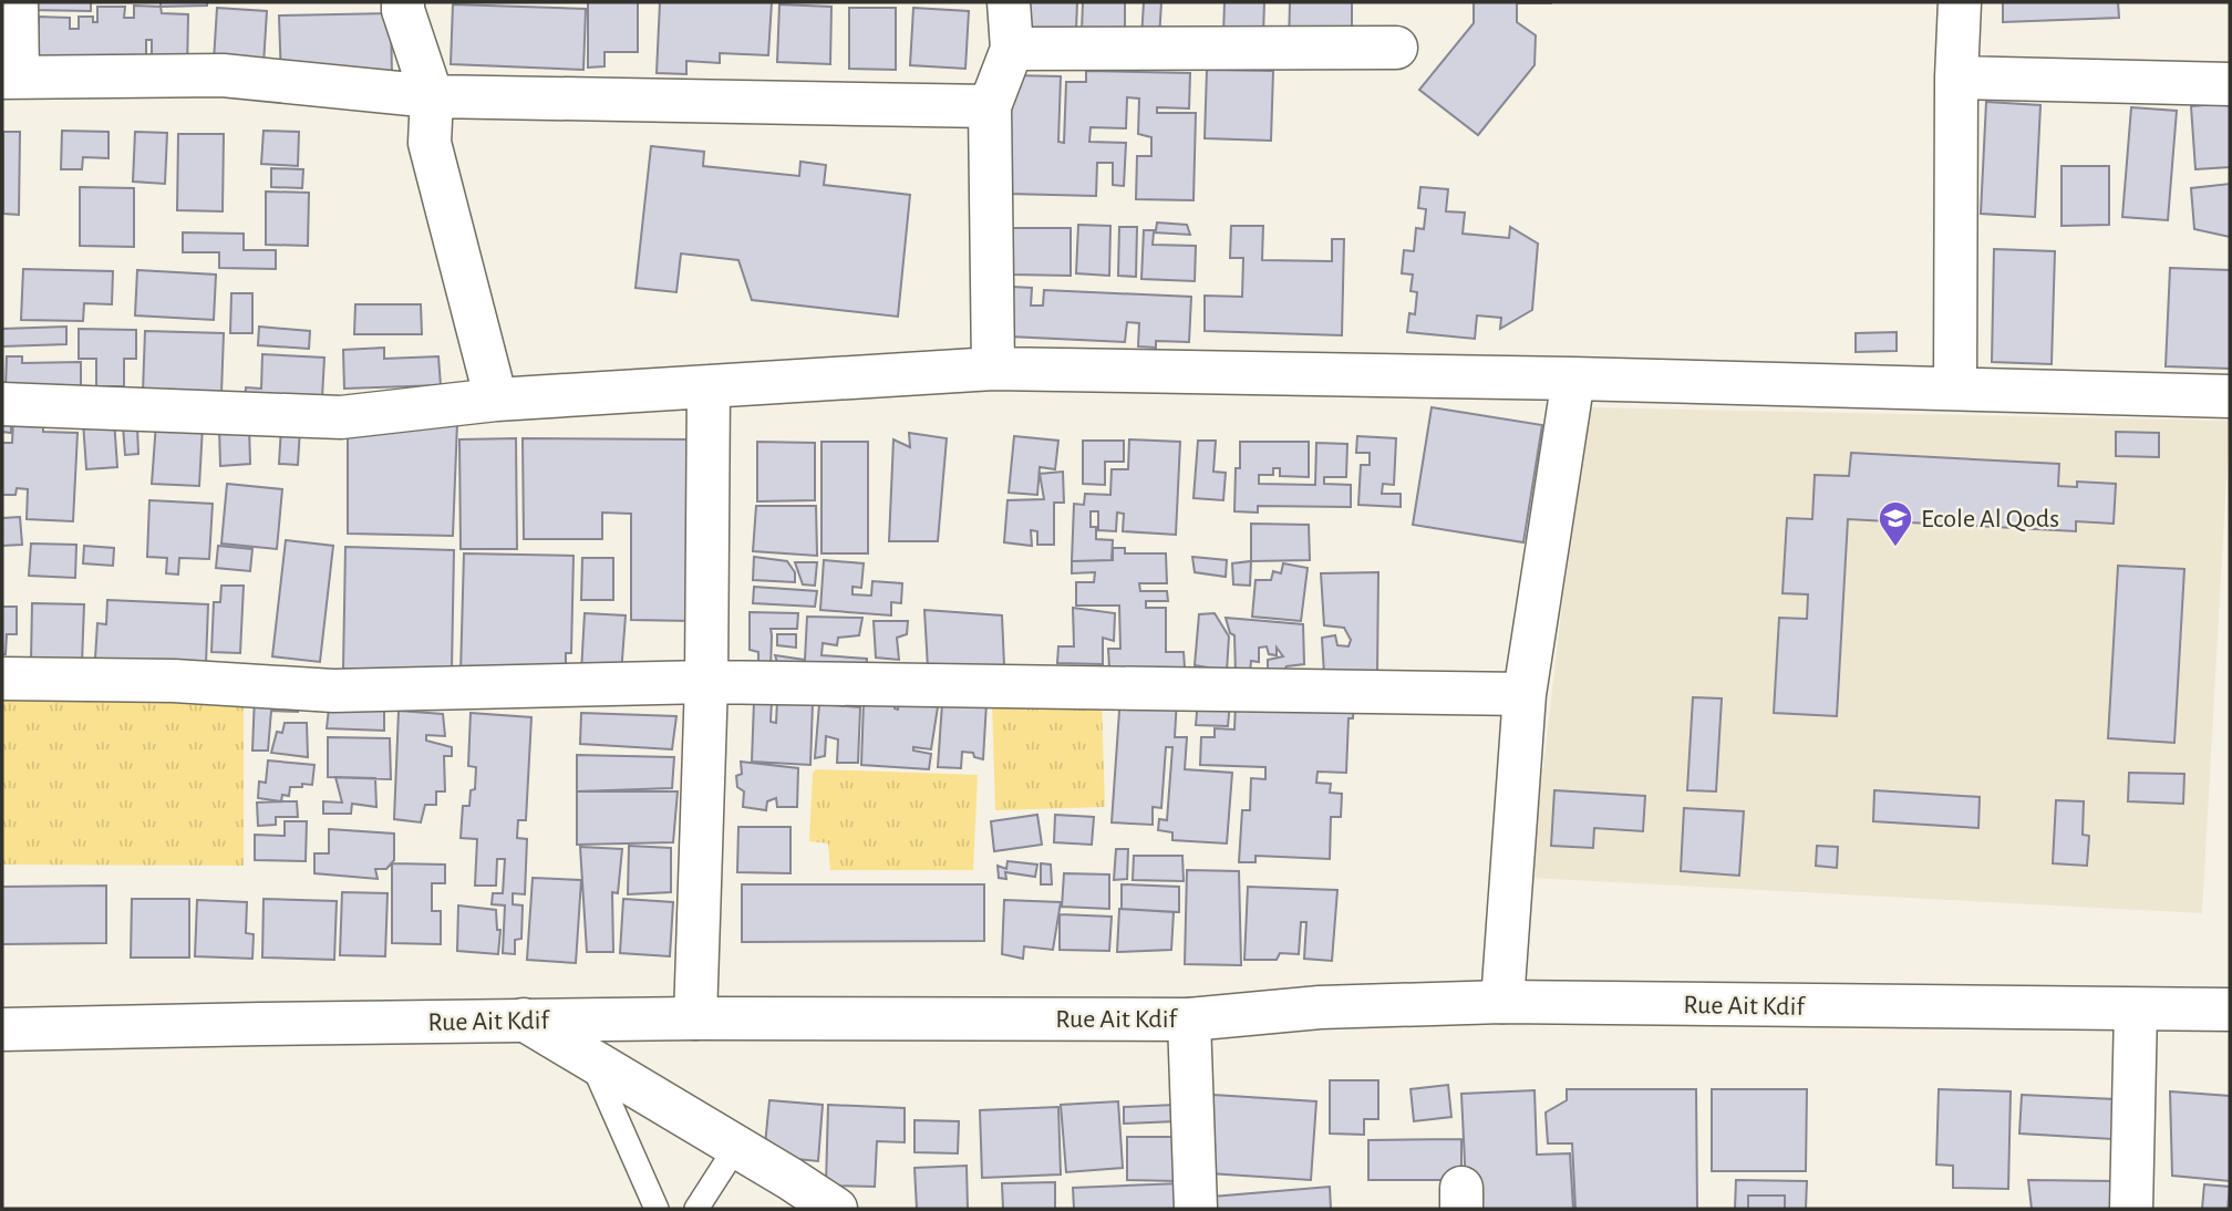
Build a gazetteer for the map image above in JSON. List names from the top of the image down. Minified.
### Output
{"streets":{"street":["Rue Ait Kdif"]},"places":{"school or university":["Ecole Al Qods"]}}
